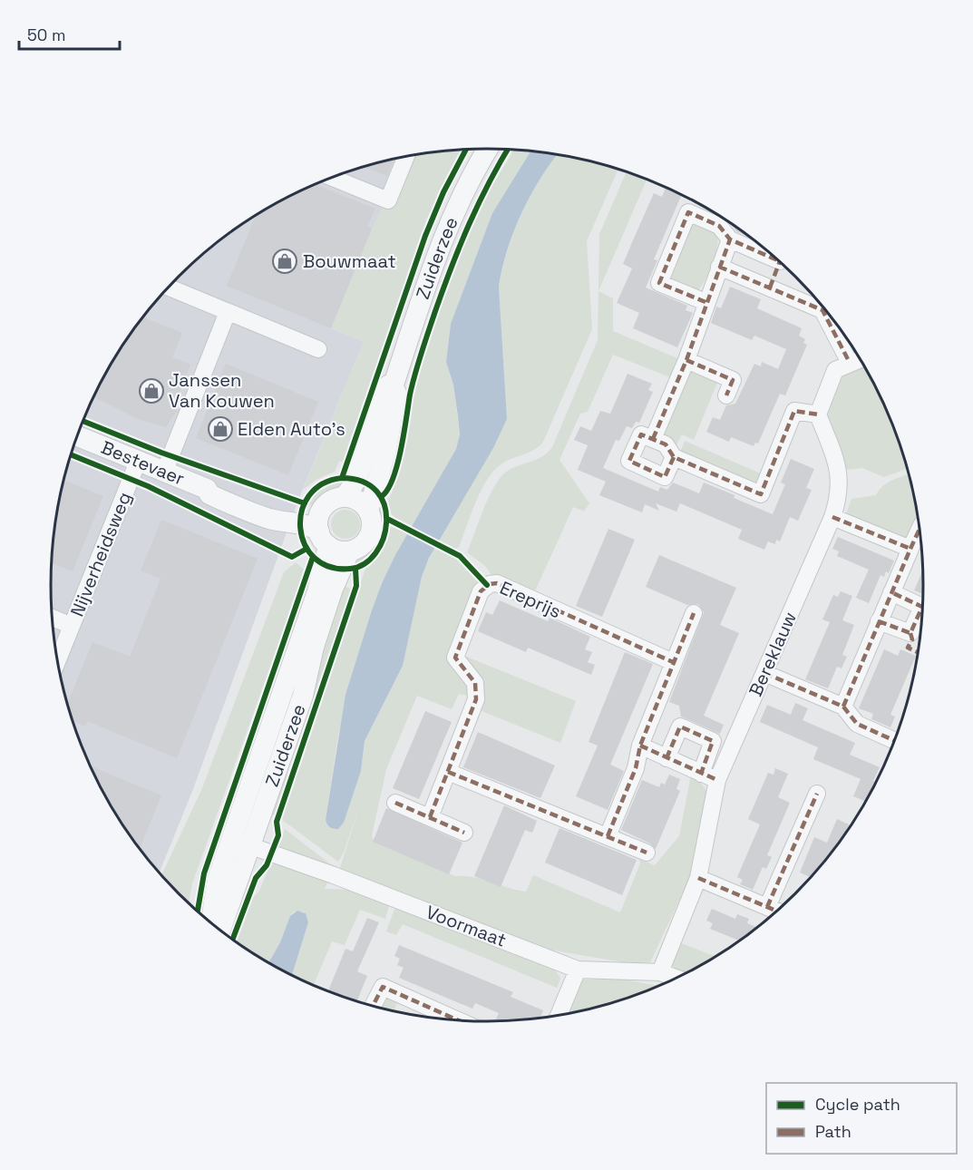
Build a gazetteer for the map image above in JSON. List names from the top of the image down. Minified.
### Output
{"streets":{"street":["Zuiderzee","Bestevaer","Nijverheidsweg","Ereprijs","Bereklauw","Voormaat"]},"crossings":[["Zuiderzee","Bestevaer"],["Zuiderzee","Voormaat"],["Bestevaer","Nijverheidsweg"],["Bereklauw","Voormaat"]],"places":{"shop":["Bouwmaat","Janssen Van Kouwen","Elden Auto's"]},"legend":["Cycle path","Path"],"scale_bar":"50 m"}
